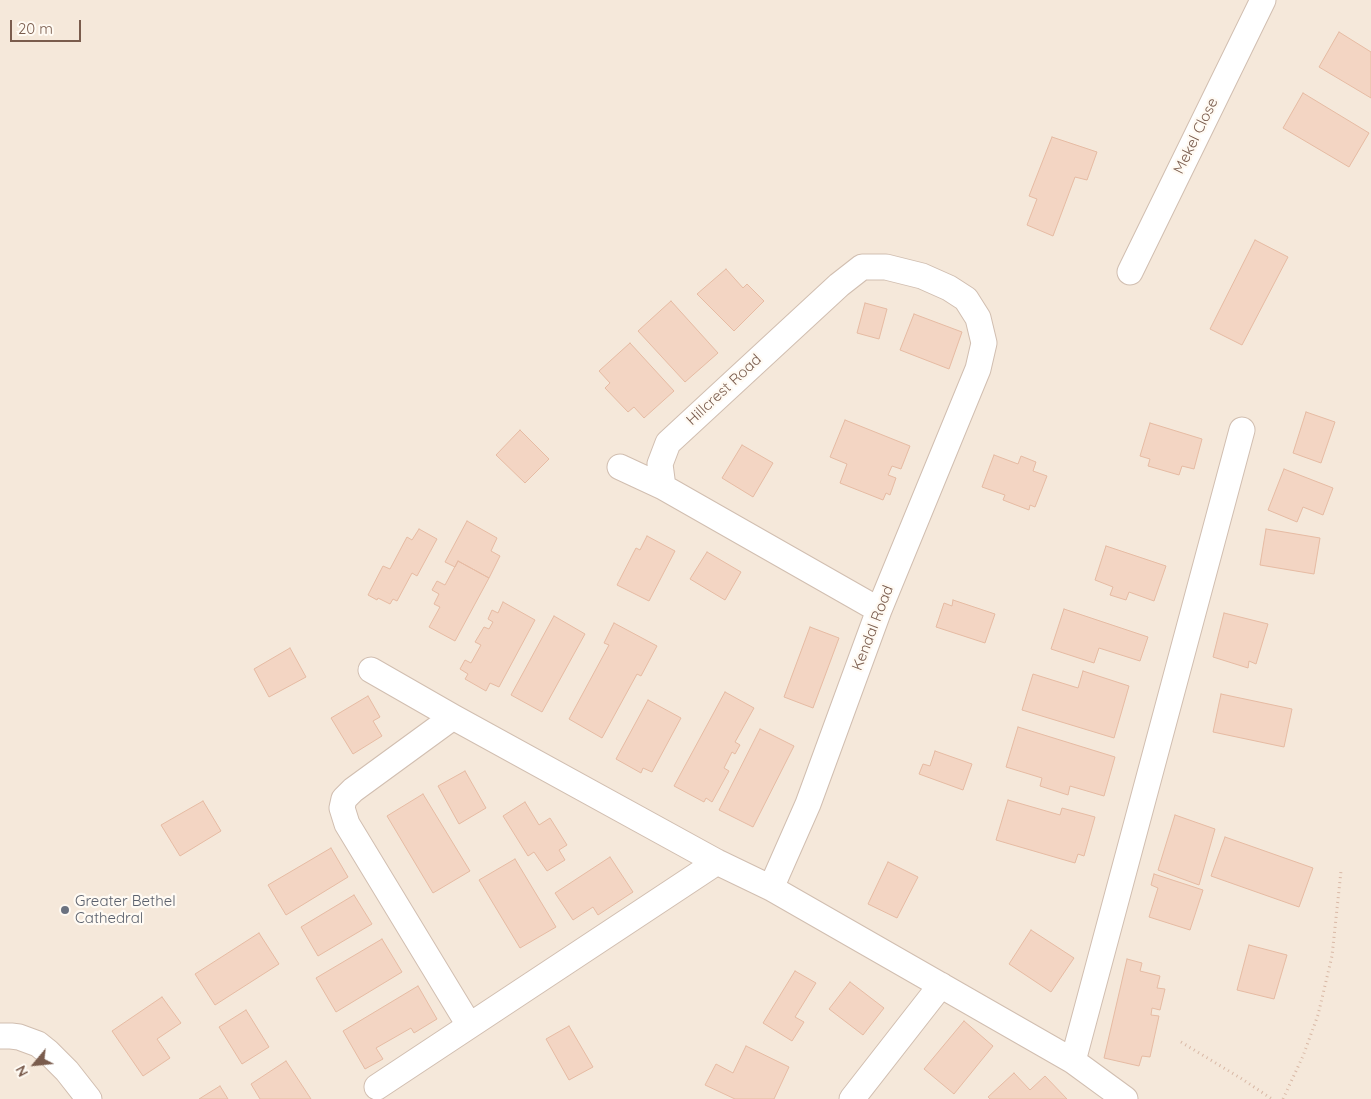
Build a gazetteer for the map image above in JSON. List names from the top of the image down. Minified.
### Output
{"streets":{"street":["Mekel Close","Hillcrest Road","Kendal Road"]},"crossings":[["Hillcrest Road","Kendal Road"]],"places":["Greater Bethel Cathedral"],"scale_bar":"20 m","north":"bottom left"}
